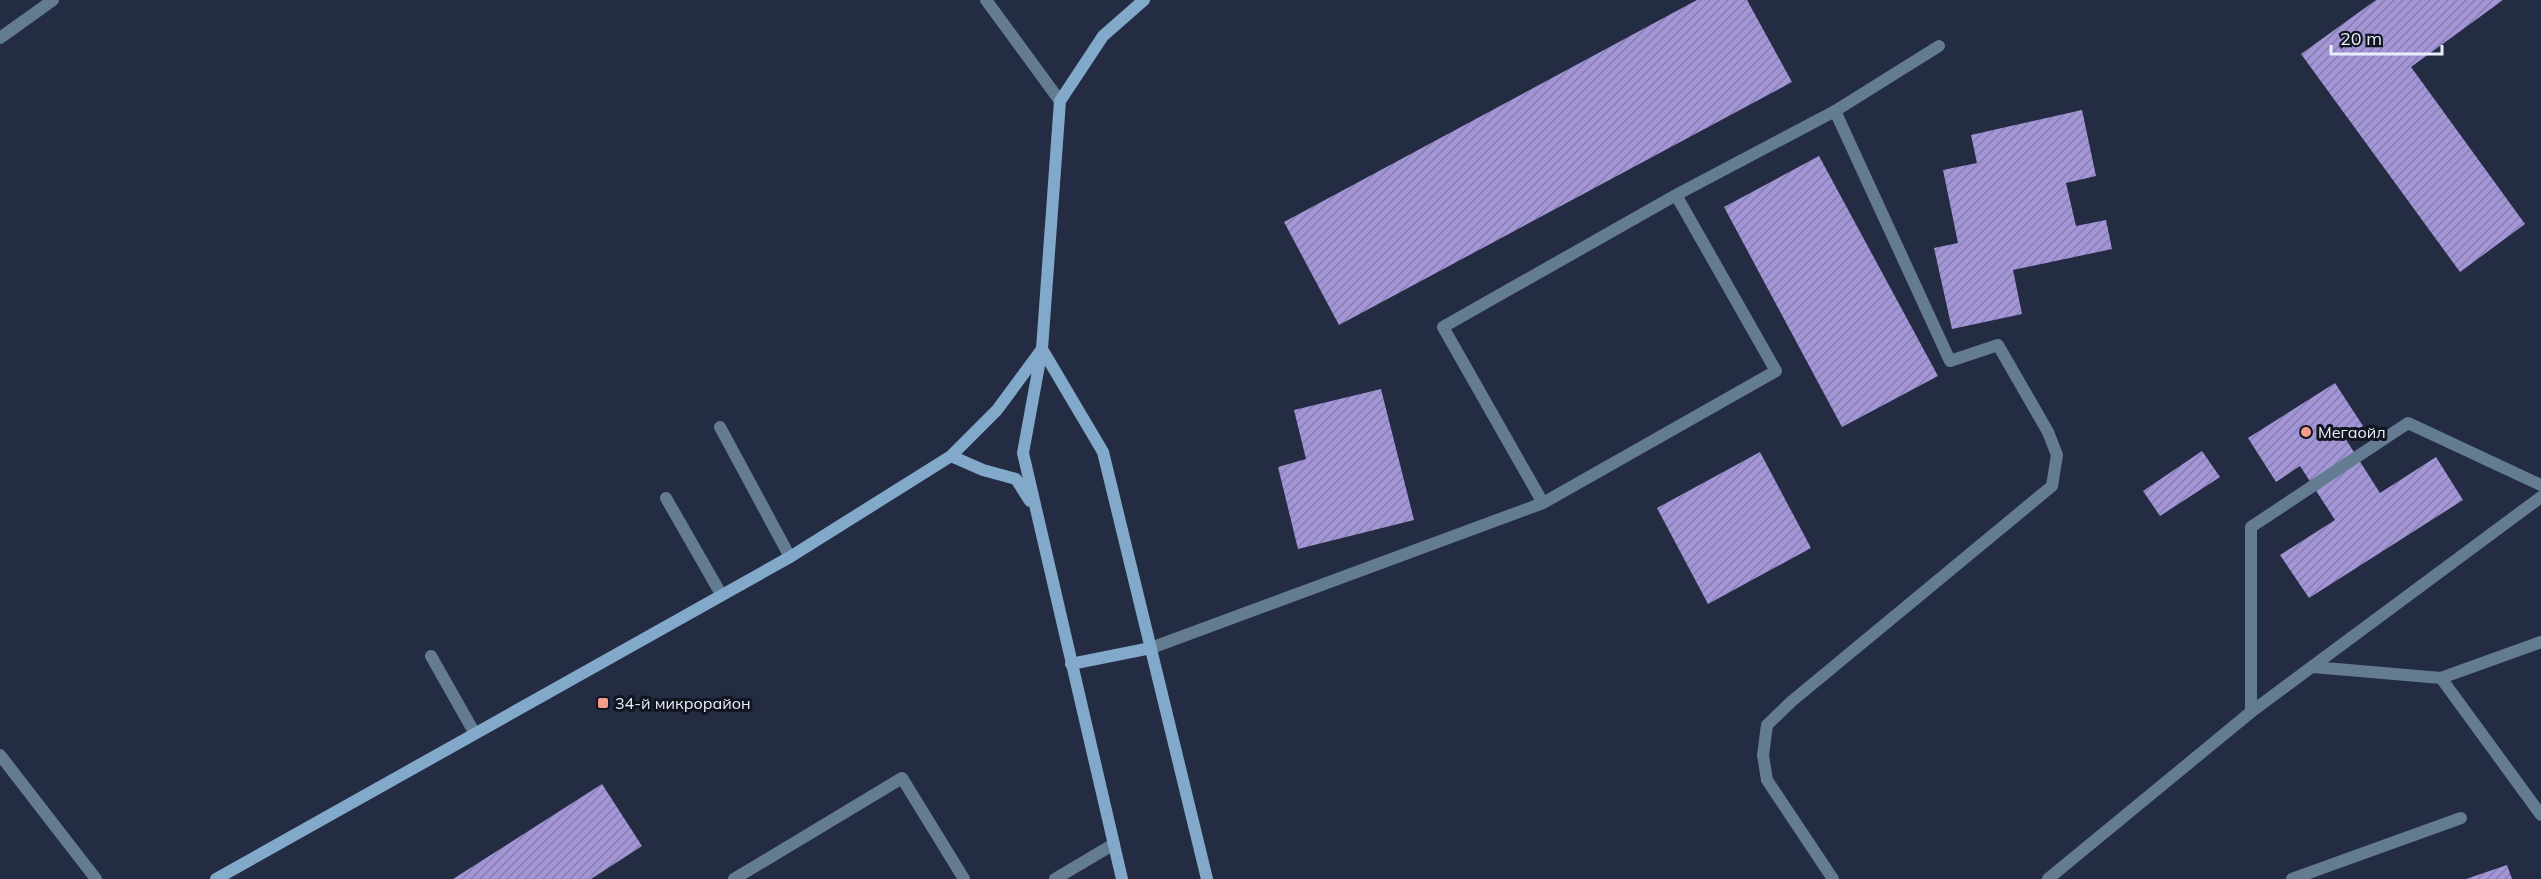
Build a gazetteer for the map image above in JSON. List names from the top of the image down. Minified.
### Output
{"places":{"other":["Мегаойл"],"transit":["34-й микрорайон"]},"scale_bar":"20 m"}
